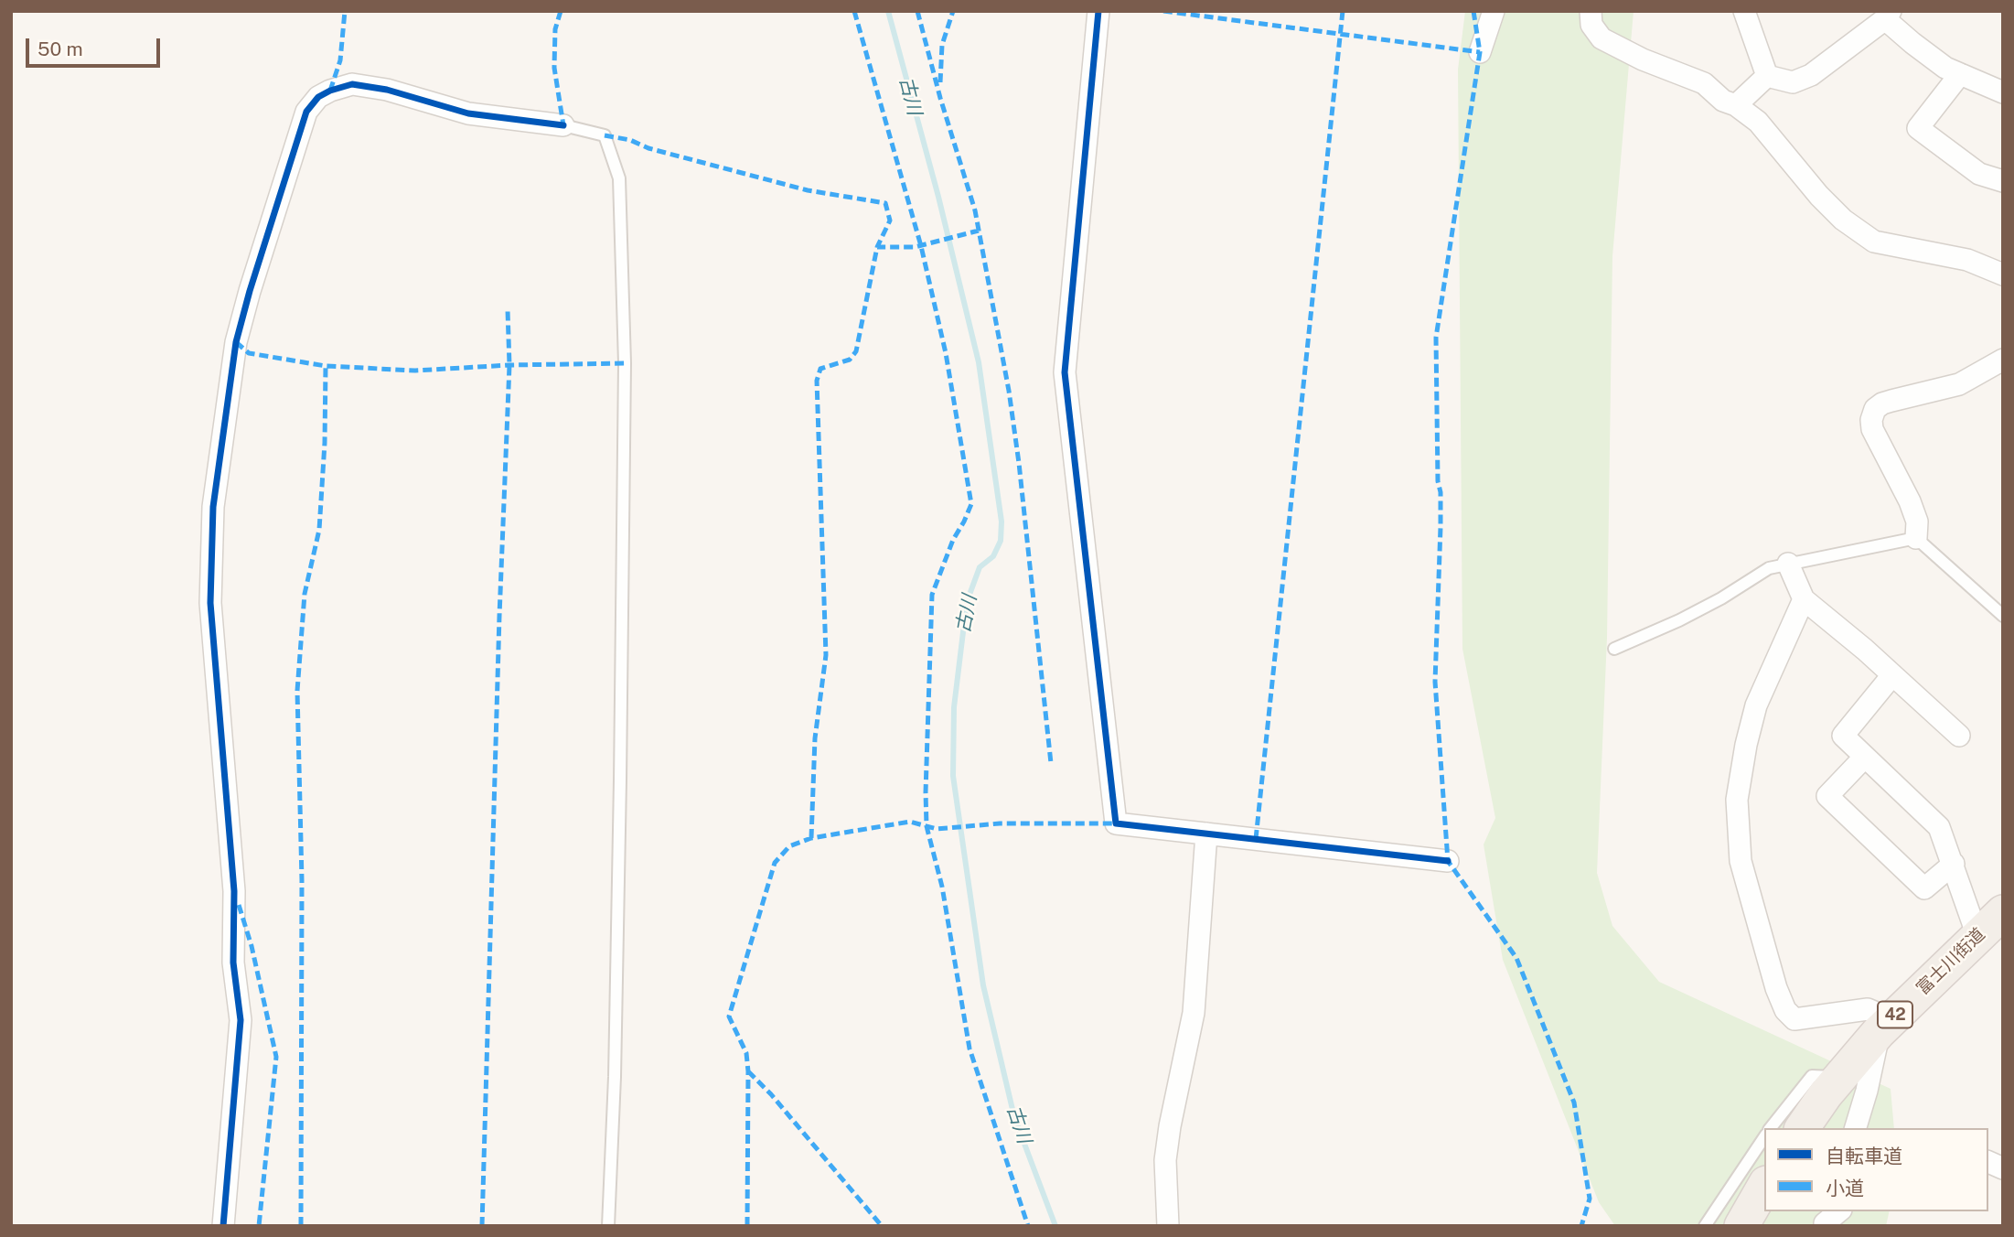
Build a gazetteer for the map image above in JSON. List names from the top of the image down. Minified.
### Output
{"streets":{"main road":["富士川街道","42"]},"water":["古川"],"legend":["自転車道","小道"],"scale_bar":"50 m"}
